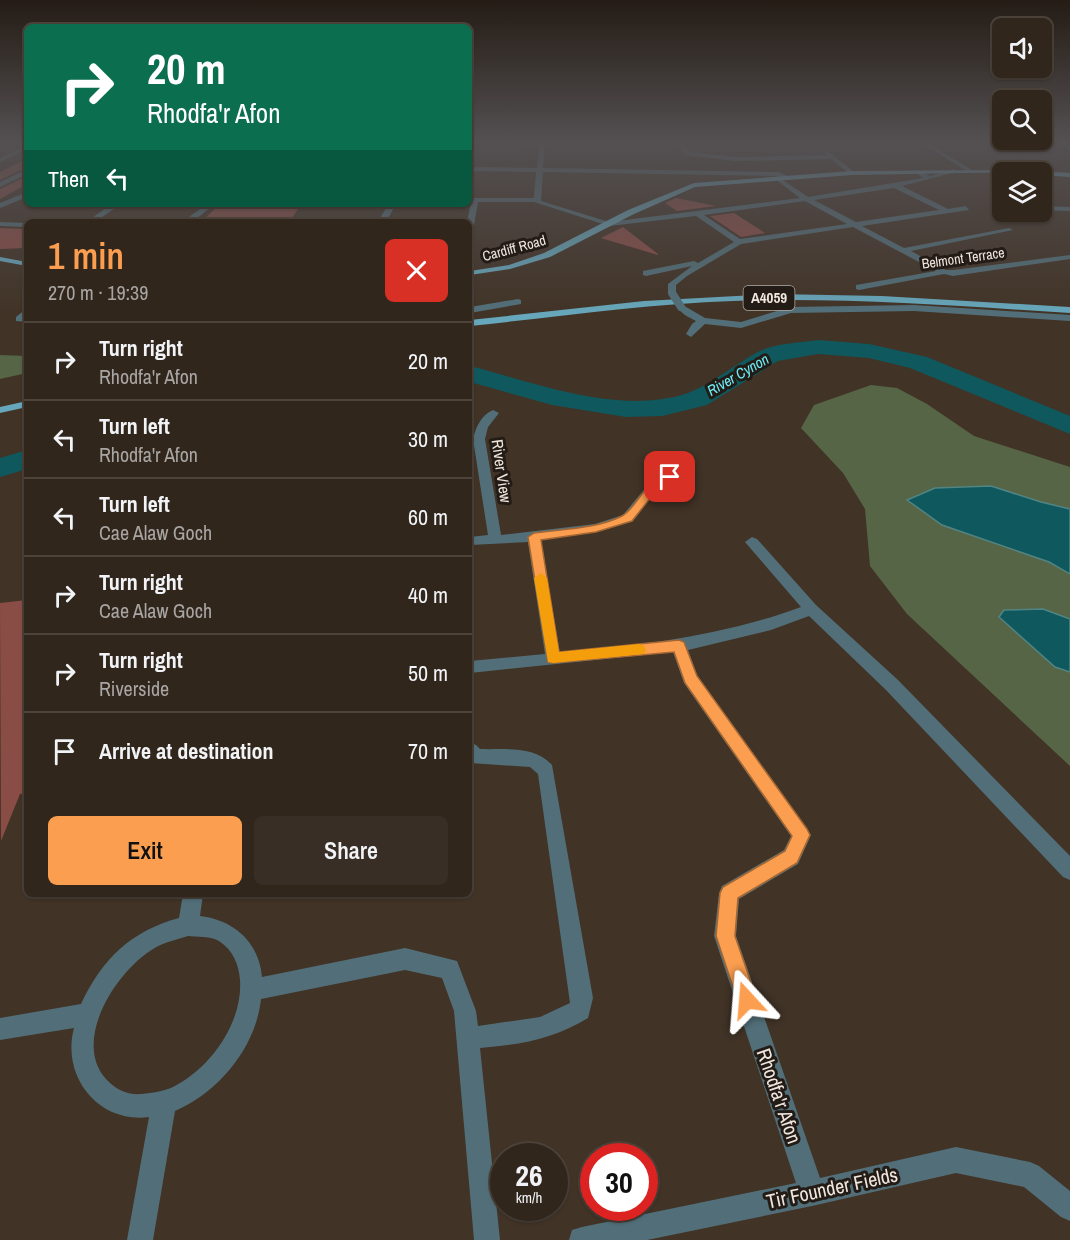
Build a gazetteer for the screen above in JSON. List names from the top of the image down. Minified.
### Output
{"streets":{"main road":["Cardiff Road","A4059"],"street":["Belmont Terrace","River View","Rhodfa'r Afon","Tir Founder Fields"]},"crossings":[["Rhodfa'r Afon","Tir Founder Fields"]],"water":["River Cynon"],"page":{"turn":["20 m","Rhodfa'r Afon"],"then":"Then","heading":["1 min","270 m · 19:39"],"list":[{"name":"Turn right","note":"Rhodfa'r Afon","value":"20 m"},{"name":"Turn left","note":"Rhodfa'r Afon","value":"30 m"},{"name":"Turn left","note":"Cae Alaw Goch","value":"60 m"},{"name":"Turn right","note":"Cae Alaw Goch","value":"40 m"},{"name":"Turn right","note":"Riverside","value":"50 m"},{"name":"Arrive at destination","value":"70 m"}],"buttons":["Exit","Share"],"speed":"26 km/h","limit":"30"}}
